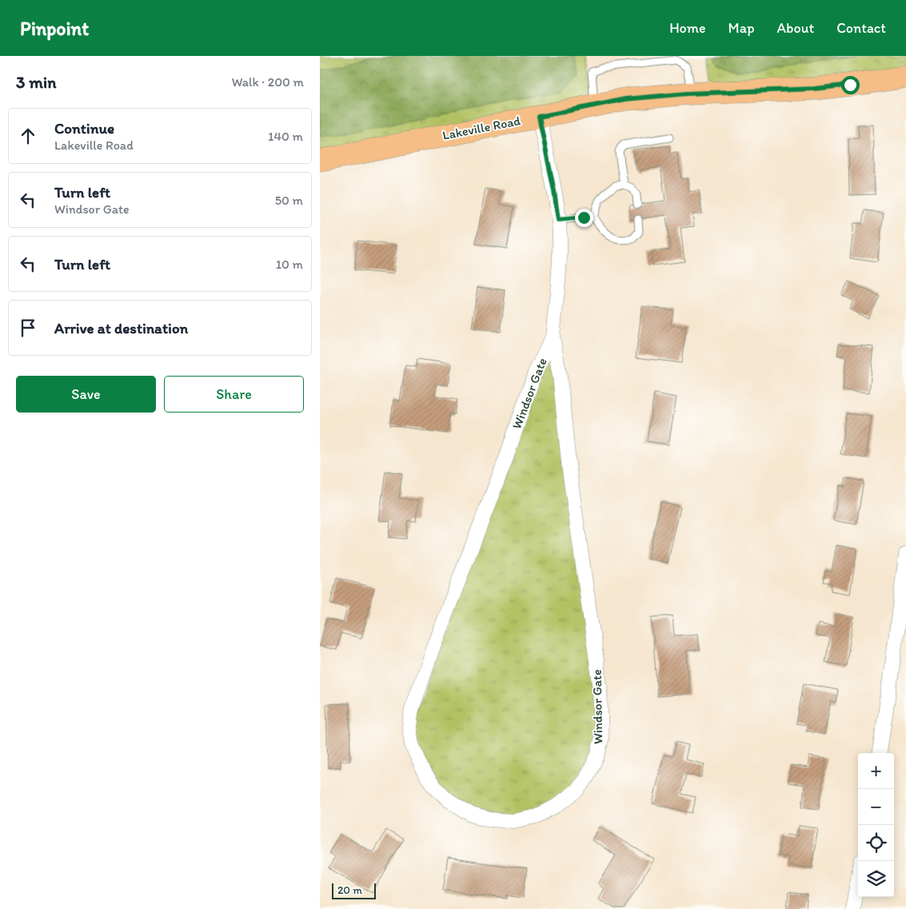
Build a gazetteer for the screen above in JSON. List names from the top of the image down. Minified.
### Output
{"streets":{"main road":["Lakeville Road"],"street":["Windsor Gate"]},"crossings":[["Lakeville Road","Windsor Gate"]],"scale_bar":"20 m","page":{"header":"Pinpoint","nav":["Home","Map","About","Contact"],"heading":["3 min","Walk · 200 m"],"list":[["Continue","Lakeville Road","140 m"],["Turn left","Windsor Gate","50 m"],["Turn left","10 m"],"Arrive at destination"],"buttons":["Save","Share"],"map_buttons":["+","−"],"scale":"20 m"}}
